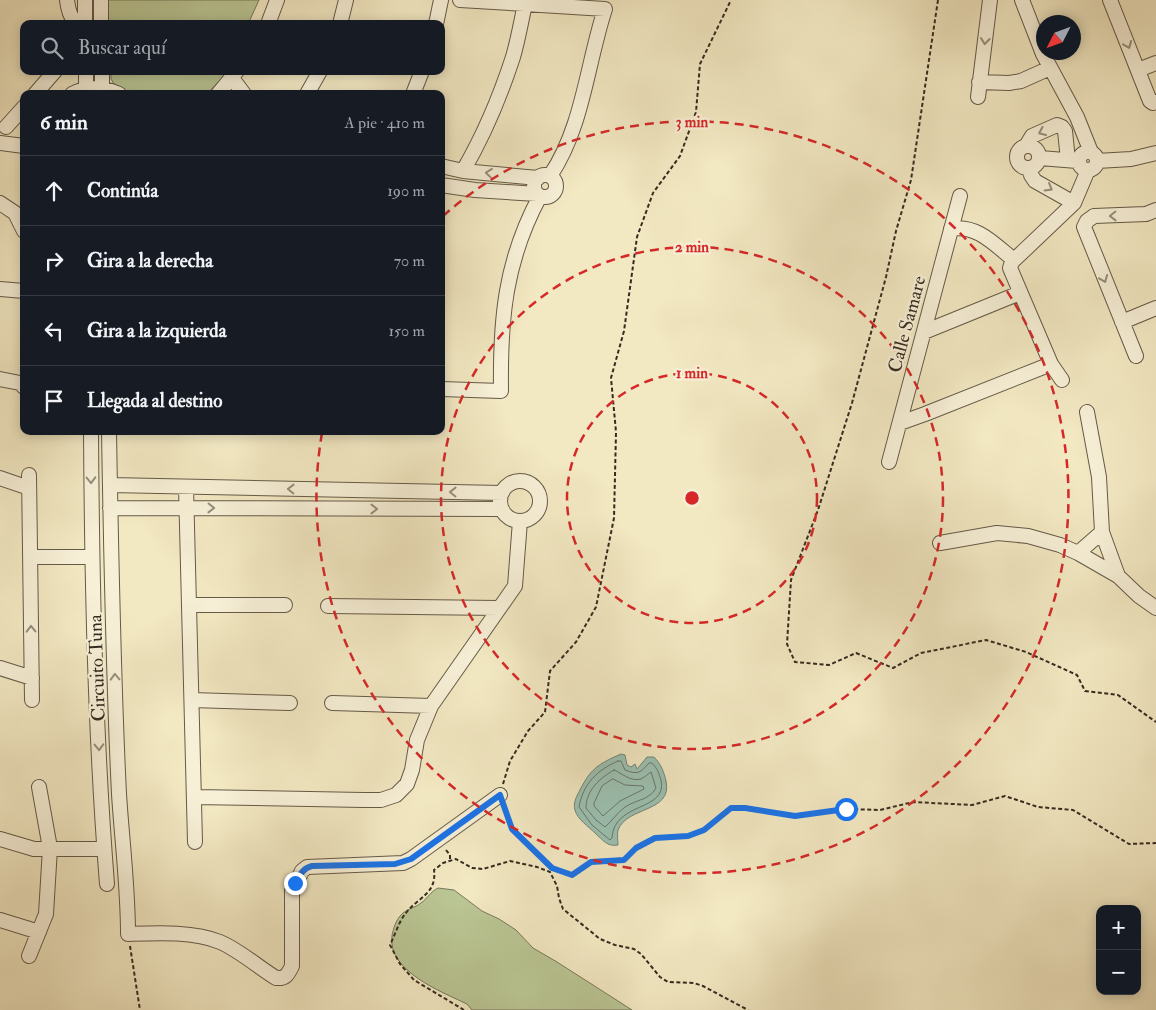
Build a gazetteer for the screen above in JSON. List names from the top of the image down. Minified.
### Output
{"streets":{"street":["Calle Samare","Circuito Tuna"]},"north":"bottom left","page":{"search":"Buscar aquí","heading":["6 min","A pie · 410 m"],"list":[["Continúa","190 m"],["Gira a la derecha","70 m"],["Gira a la izquierda","150 m"],"Llegada al destino"],"map_buttons":["+","−"]},"rings":["3 min","2 min","1 min"]}
